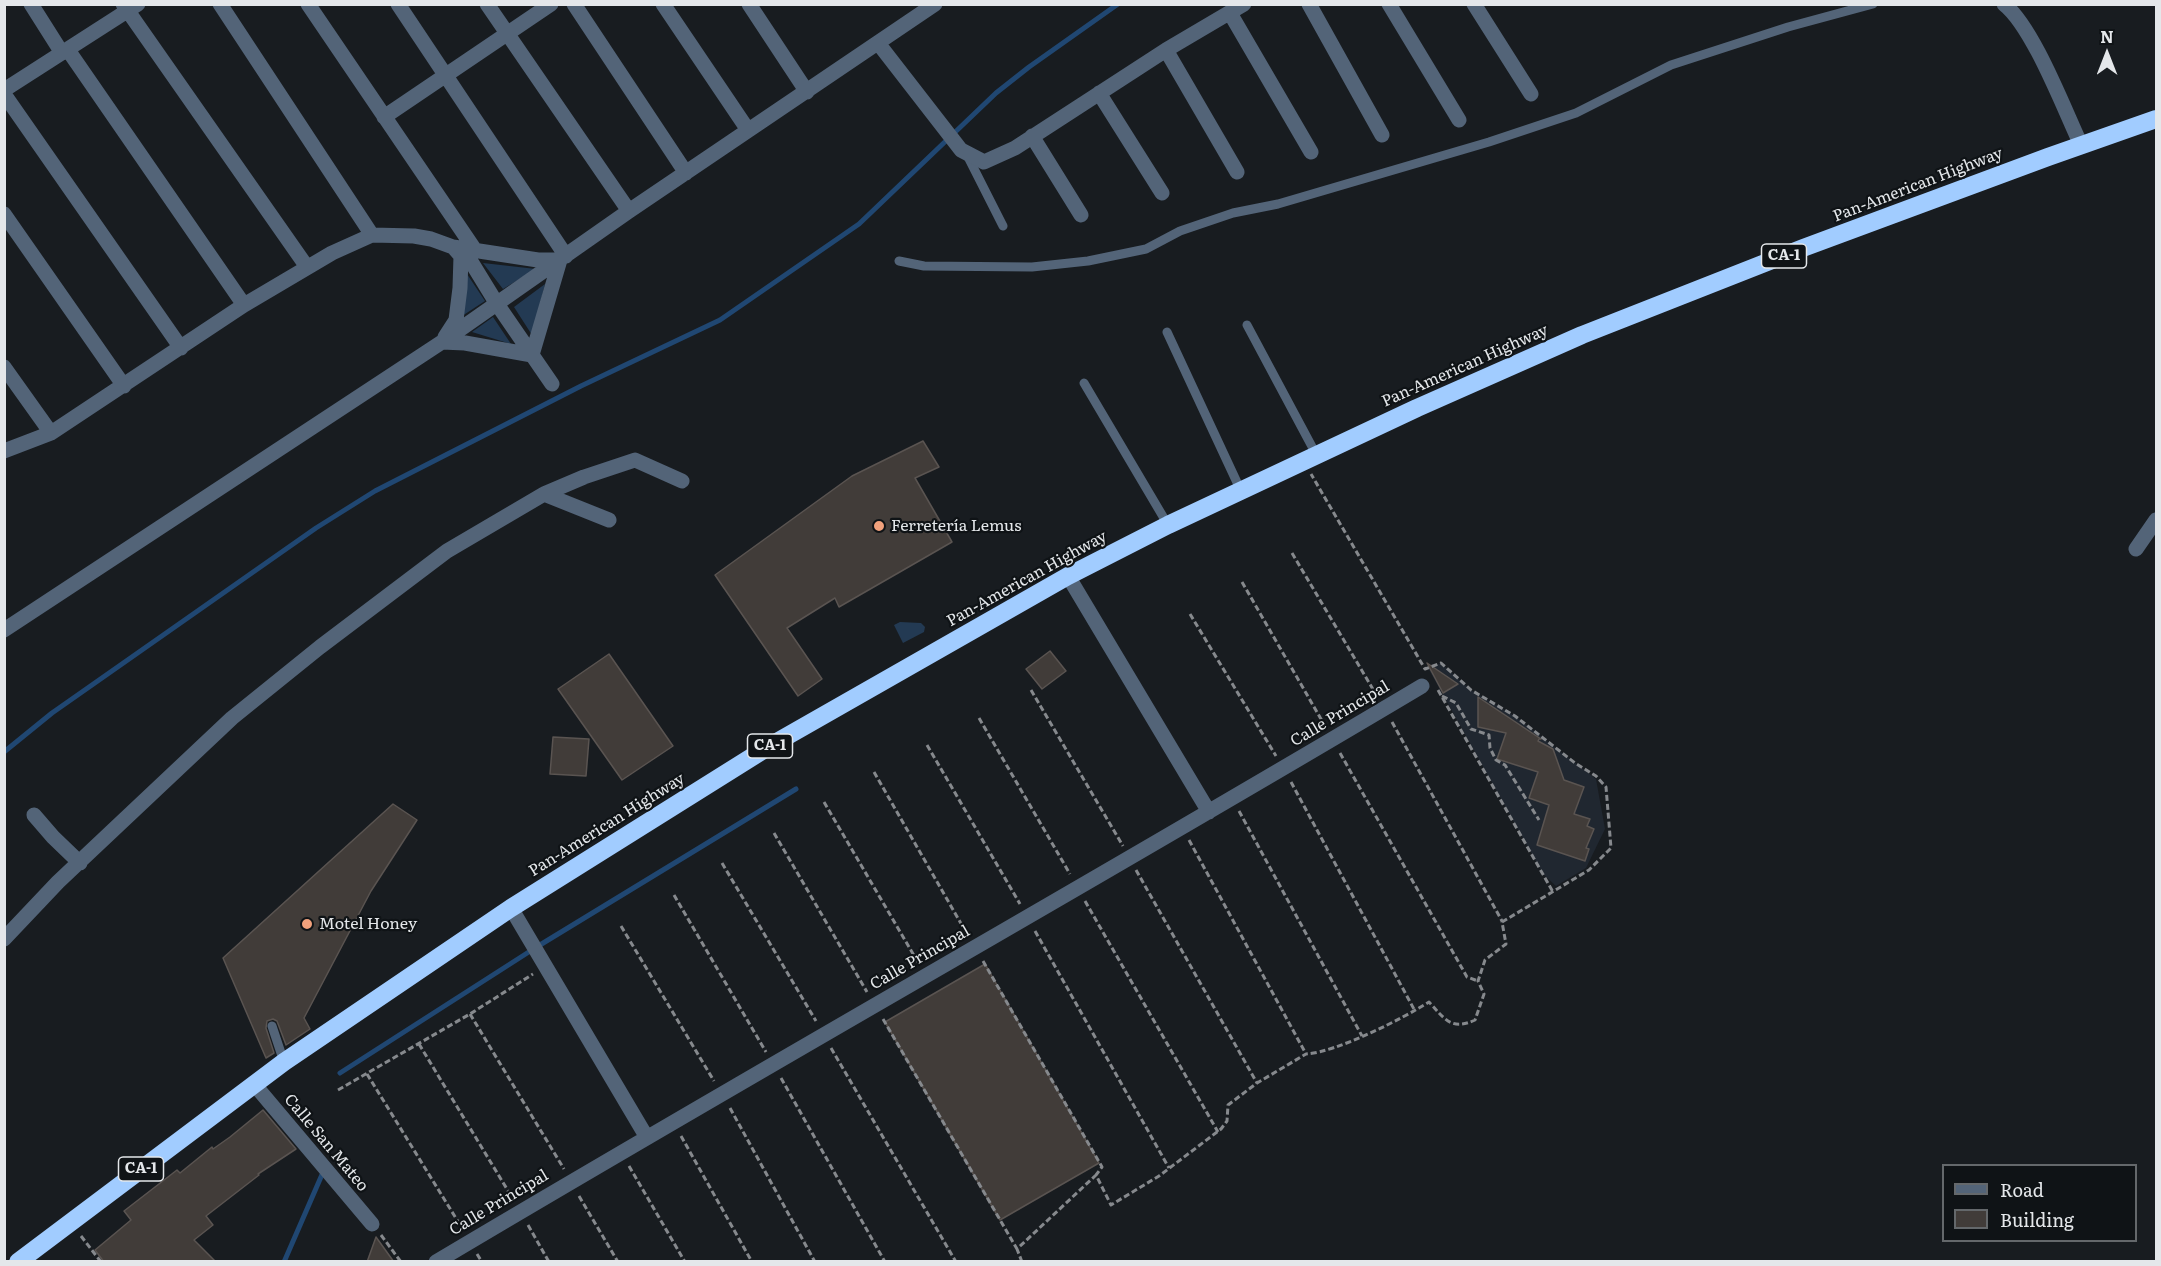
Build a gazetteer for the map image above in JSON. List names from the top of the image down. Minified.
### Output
{"streets":{"highway":["Pan-American Highway","CA-1"],"street":["Calle Principal","Calle San Mateo"]},"crossings":[["Pan-American Highway","Calle San Mateo"]],"places":["Ferretería Lemus","Motel Honey"],"legend":["Road","Building"],"north":"top"}
